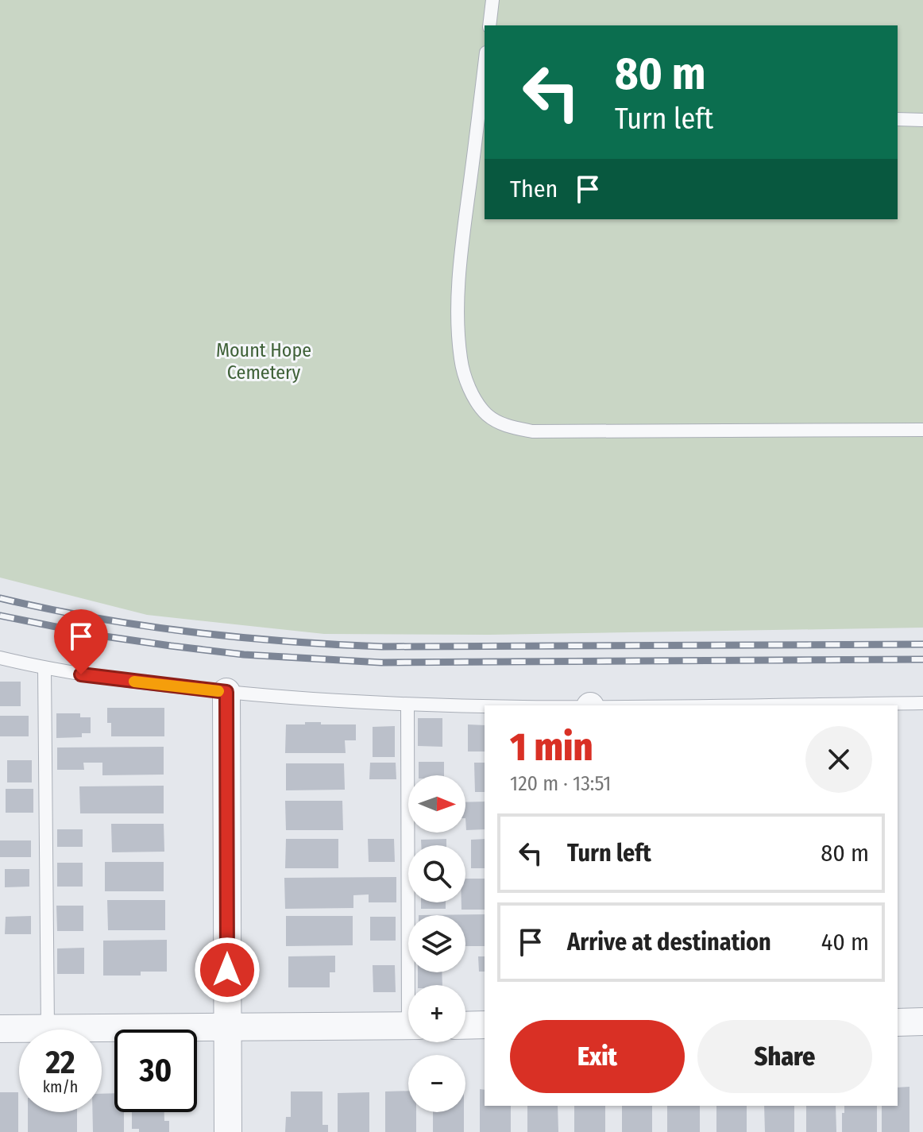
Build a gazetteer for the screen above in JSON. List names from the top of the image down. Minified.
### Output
{"parks":["Mount Hope Cemetery"],"north":"right","page":{"turn":["80 m","Turn left"],"then":"Then","heading":["1 min","120 m · 13:51"],"map_buttons":["+","−"],"list":[{"name":"Turn left","value":"80 m"},{"name":"Arrive at destination","value":"40 m"}],"buttons":["Exit","Share"],"speed":"22 km/h","limit":"30"}}
